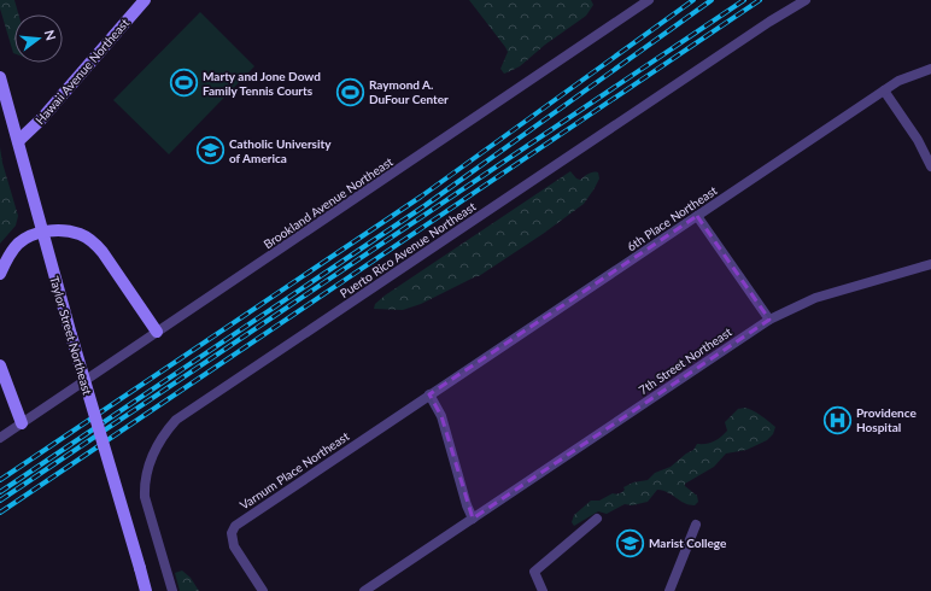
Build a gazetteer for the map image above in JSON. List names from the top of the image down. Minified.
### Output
{"streets":{"main road":["Hawaii Avenue Northeast","Taylor Street Northeast"],"street":["Brookland Avenue Northeast","6th Place Northeast","Puerto Rico Avenue Northeast","7th Street Northeast","Varnum Place Northeast"]},"crossings":[["Hawaii Avenue Northeast","Taylor Street Northeast"],["6th Place Northeast","Varnum Place Northeast"]],"places":{"sports":["Marty and Jone Dowd Family Tennis Courts","Raymond A. DuFour Center"],"school or university":["Catholic University of America","Marist College"],"hospital":["Providence Hospital"]},"north":"right"}
